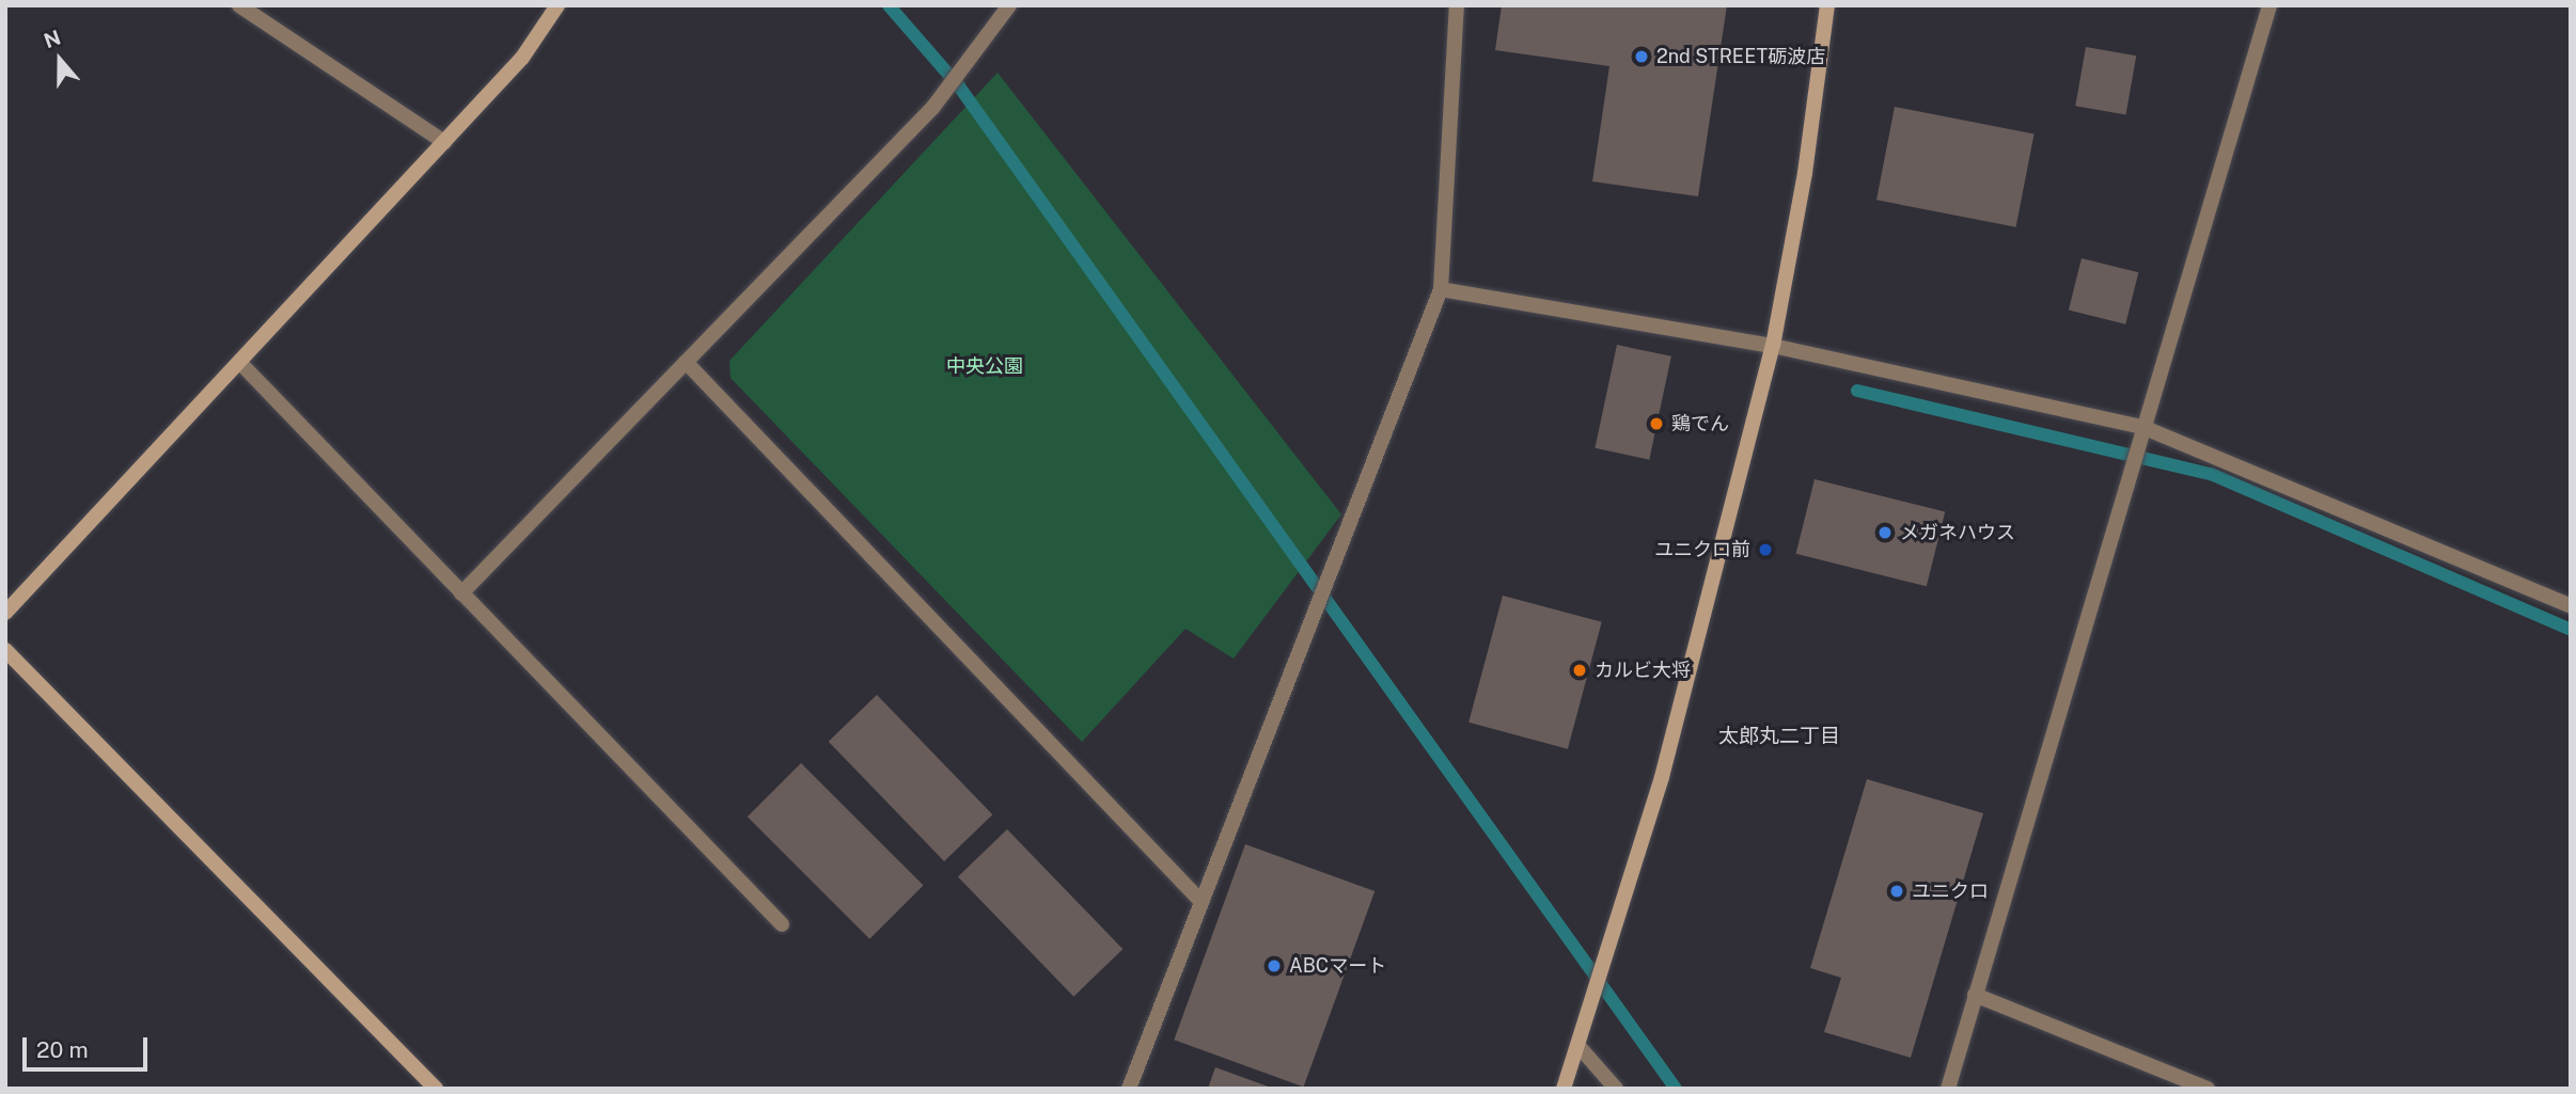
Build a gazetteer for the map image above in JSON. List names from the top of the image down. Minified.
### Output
{"districts":["太郎丸二丁目"],"parks":["中央公園"],"places":["2nd STREET砺波店","鶏でん","メガネハウス","ユニクロ前","カルビ大将","ユニクロ","ABCマート"],"scale_bar":"20 m","north":"top"}
